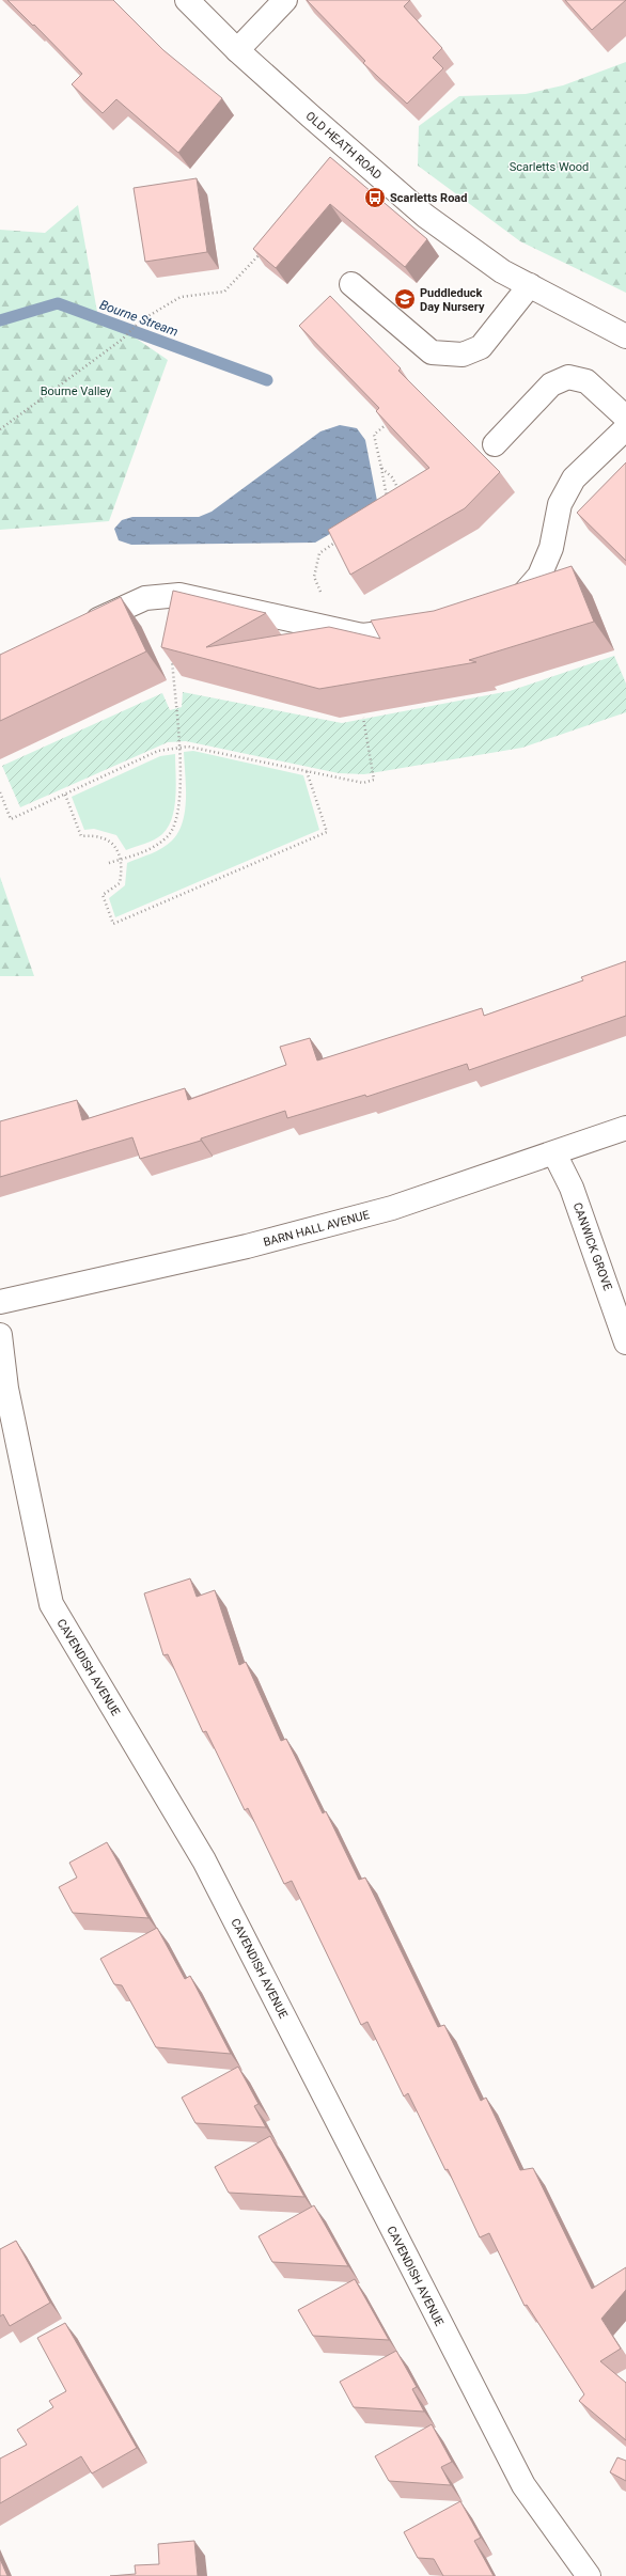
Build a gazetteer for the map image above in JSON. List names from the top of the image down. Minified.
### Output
{"streets":{"street":["OLD HEATH ROAD","BARN HALL AVENUE","CANWICK GROVE","CAVENDISH AVENUE"]},"crossings":[["BARN HALL AVENUE","CANWICK GROVE"]],"water":["Bourne Stream"],"parks":["Scarletts Wood","Bourne Valley"],"places":{"bus stop":["Scarletts Road"],"school or university":["Puddleduck Day Nursery"]}}
